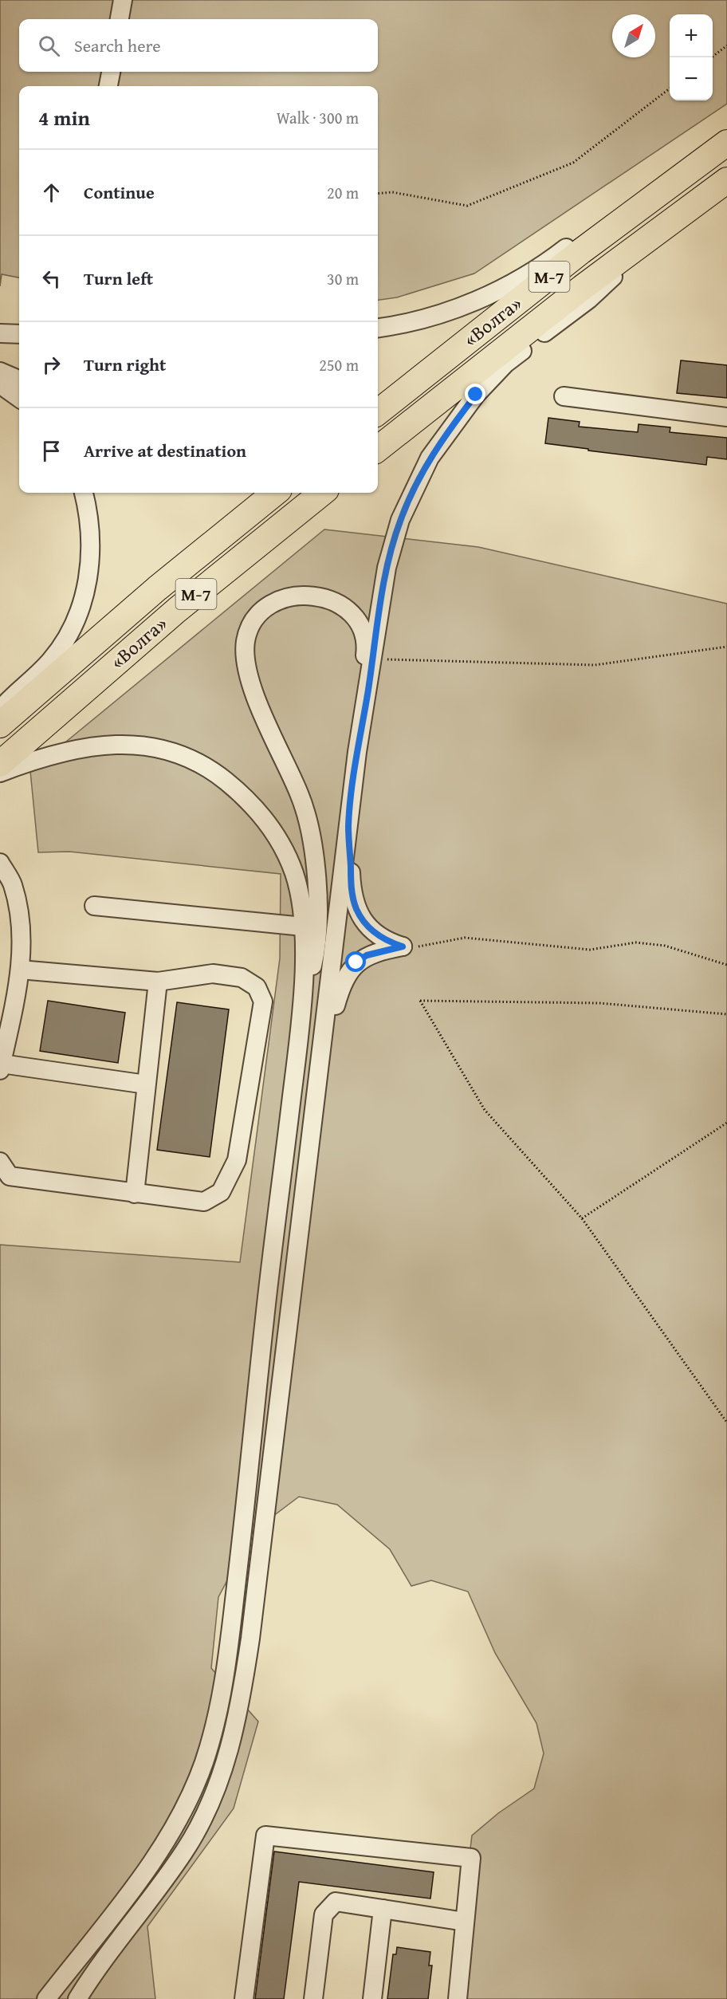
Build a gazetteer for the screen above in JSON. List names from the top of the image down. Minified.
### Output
{"streets":{"highway":["М-7","«Волга»"]},"north":"top right","page":{"map_buttons":["+","−"],"search":"Search here","heading":["4 min","Walk · 300 m"],"list":[["Continue","20 m"],["Turn left","30 m"],["Turn right","250 m"],"Arrive at destination"]}}
